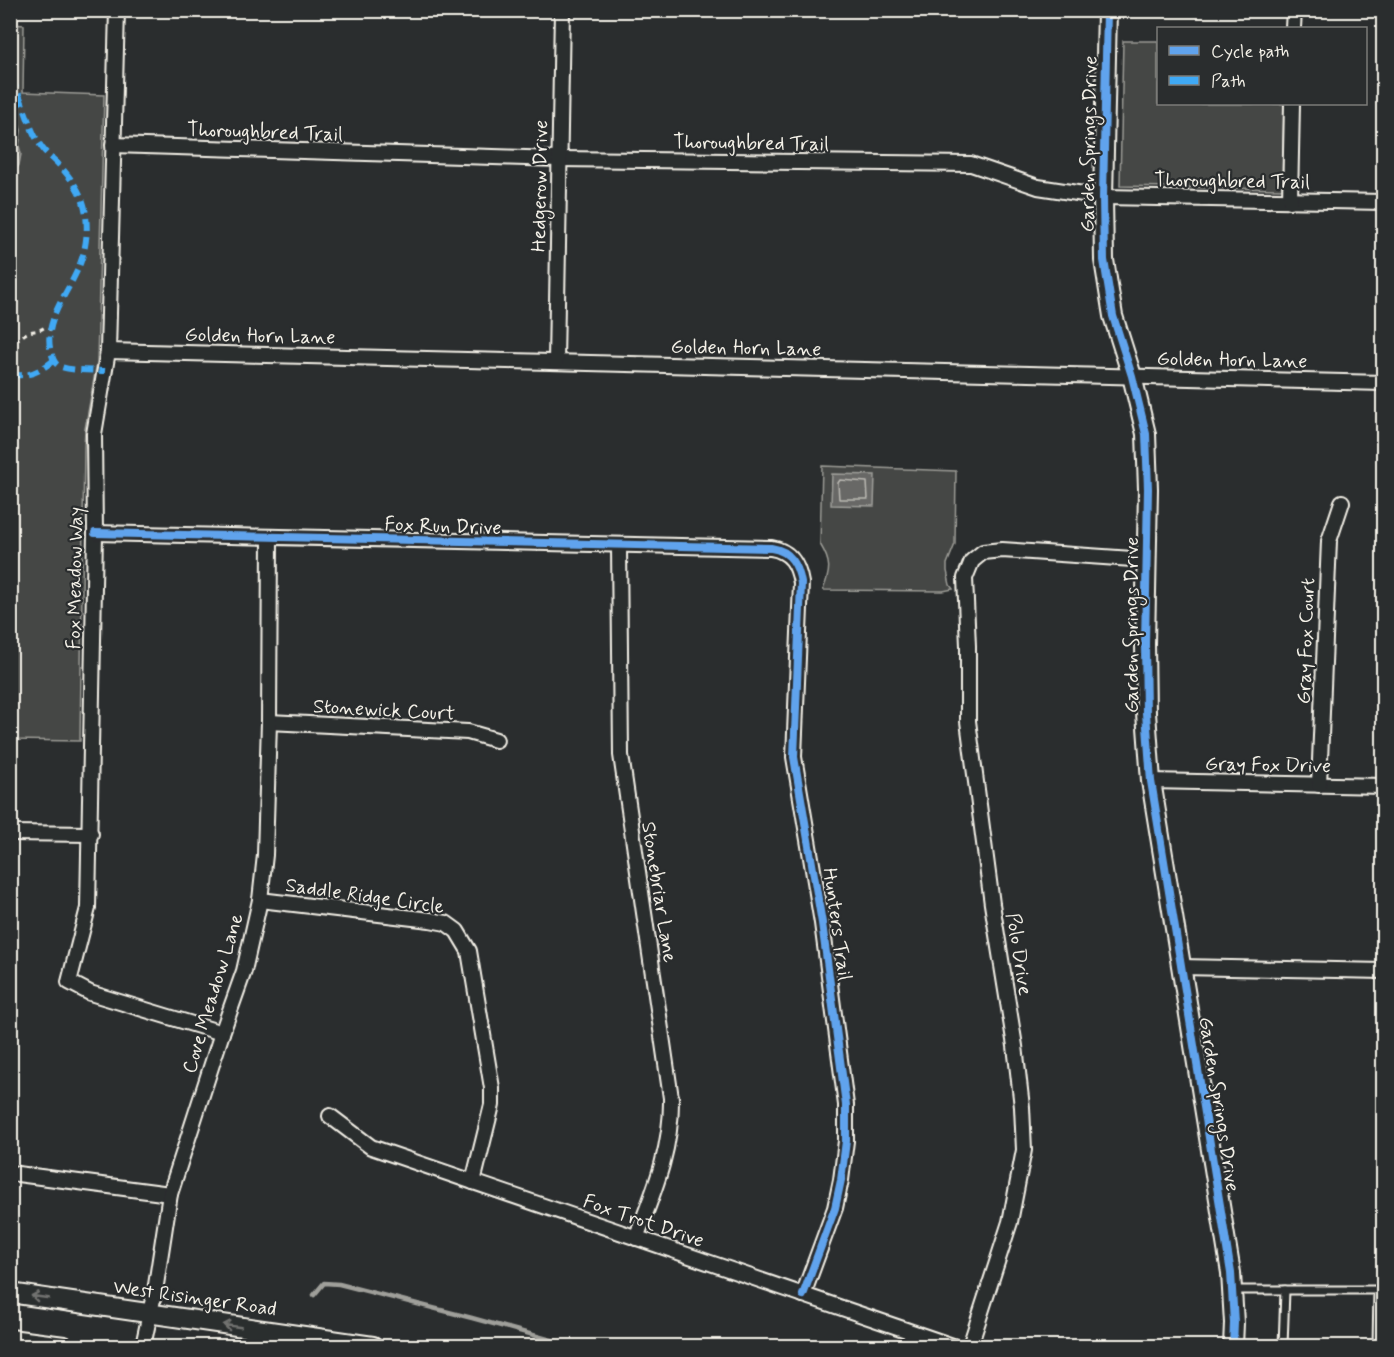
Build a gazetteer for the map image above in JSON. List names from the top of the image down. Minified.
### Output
{"streets":{"street":["Thoroughbred Trail","Garden Springs Drive","Hedgerow Drive","Golden Horn Lane","Fox Run Drive","Fox Meadow Way","Gray Fox Court","Stonewick Court","Gray Fox Drive","Stonebriar Lane","Saddle Ridge Circle","Hunters Trail","Polo Drive","Cove Meadow Lane","Fox Trot Drive","West Risinger Road"]},"crossings":[["Thoroughbred Trail","Garden Springs Drive"],["Thoroughbred Trail","Hedgerow Drive"],["Thoroughbred Trail","Fox Meadow Way"],["Garden Springs Drive","Golden Horn Lane"],["Garden Springs Drive","Gray Fox Drive"],["Garden Springs Drive","Polo Drive"],["Hedgerow Drive","Golden Horn Lane"],["Golden Horn Lane","Fox Meadow Way"],["Fox Run Drive","Fox Meadow Way"],["Fox Run Drive","Stonebriar Lane"],["Fox Run Drive","Hunters Trail"],["Fox Run Drive","Cove Meadow Lane"],["Fox Meadow Way","Cove Meadow Lane"],["Gray Fox Court","Gray Fox Drive"],["Stonewick Court","Cove Meadow Lane"],["Stonebriar Lane","Fox Trot Drive"],["Saddle Ridge Circle","Cove Meadow Lane"],["Saddle Ridge Circle","Fox Trot Drive"],["Hunters Trail","Fox Trot Drive"],["Cove Meadow Lane","West Risinger Road"]],"legend":["Cycle path","Path"]}
